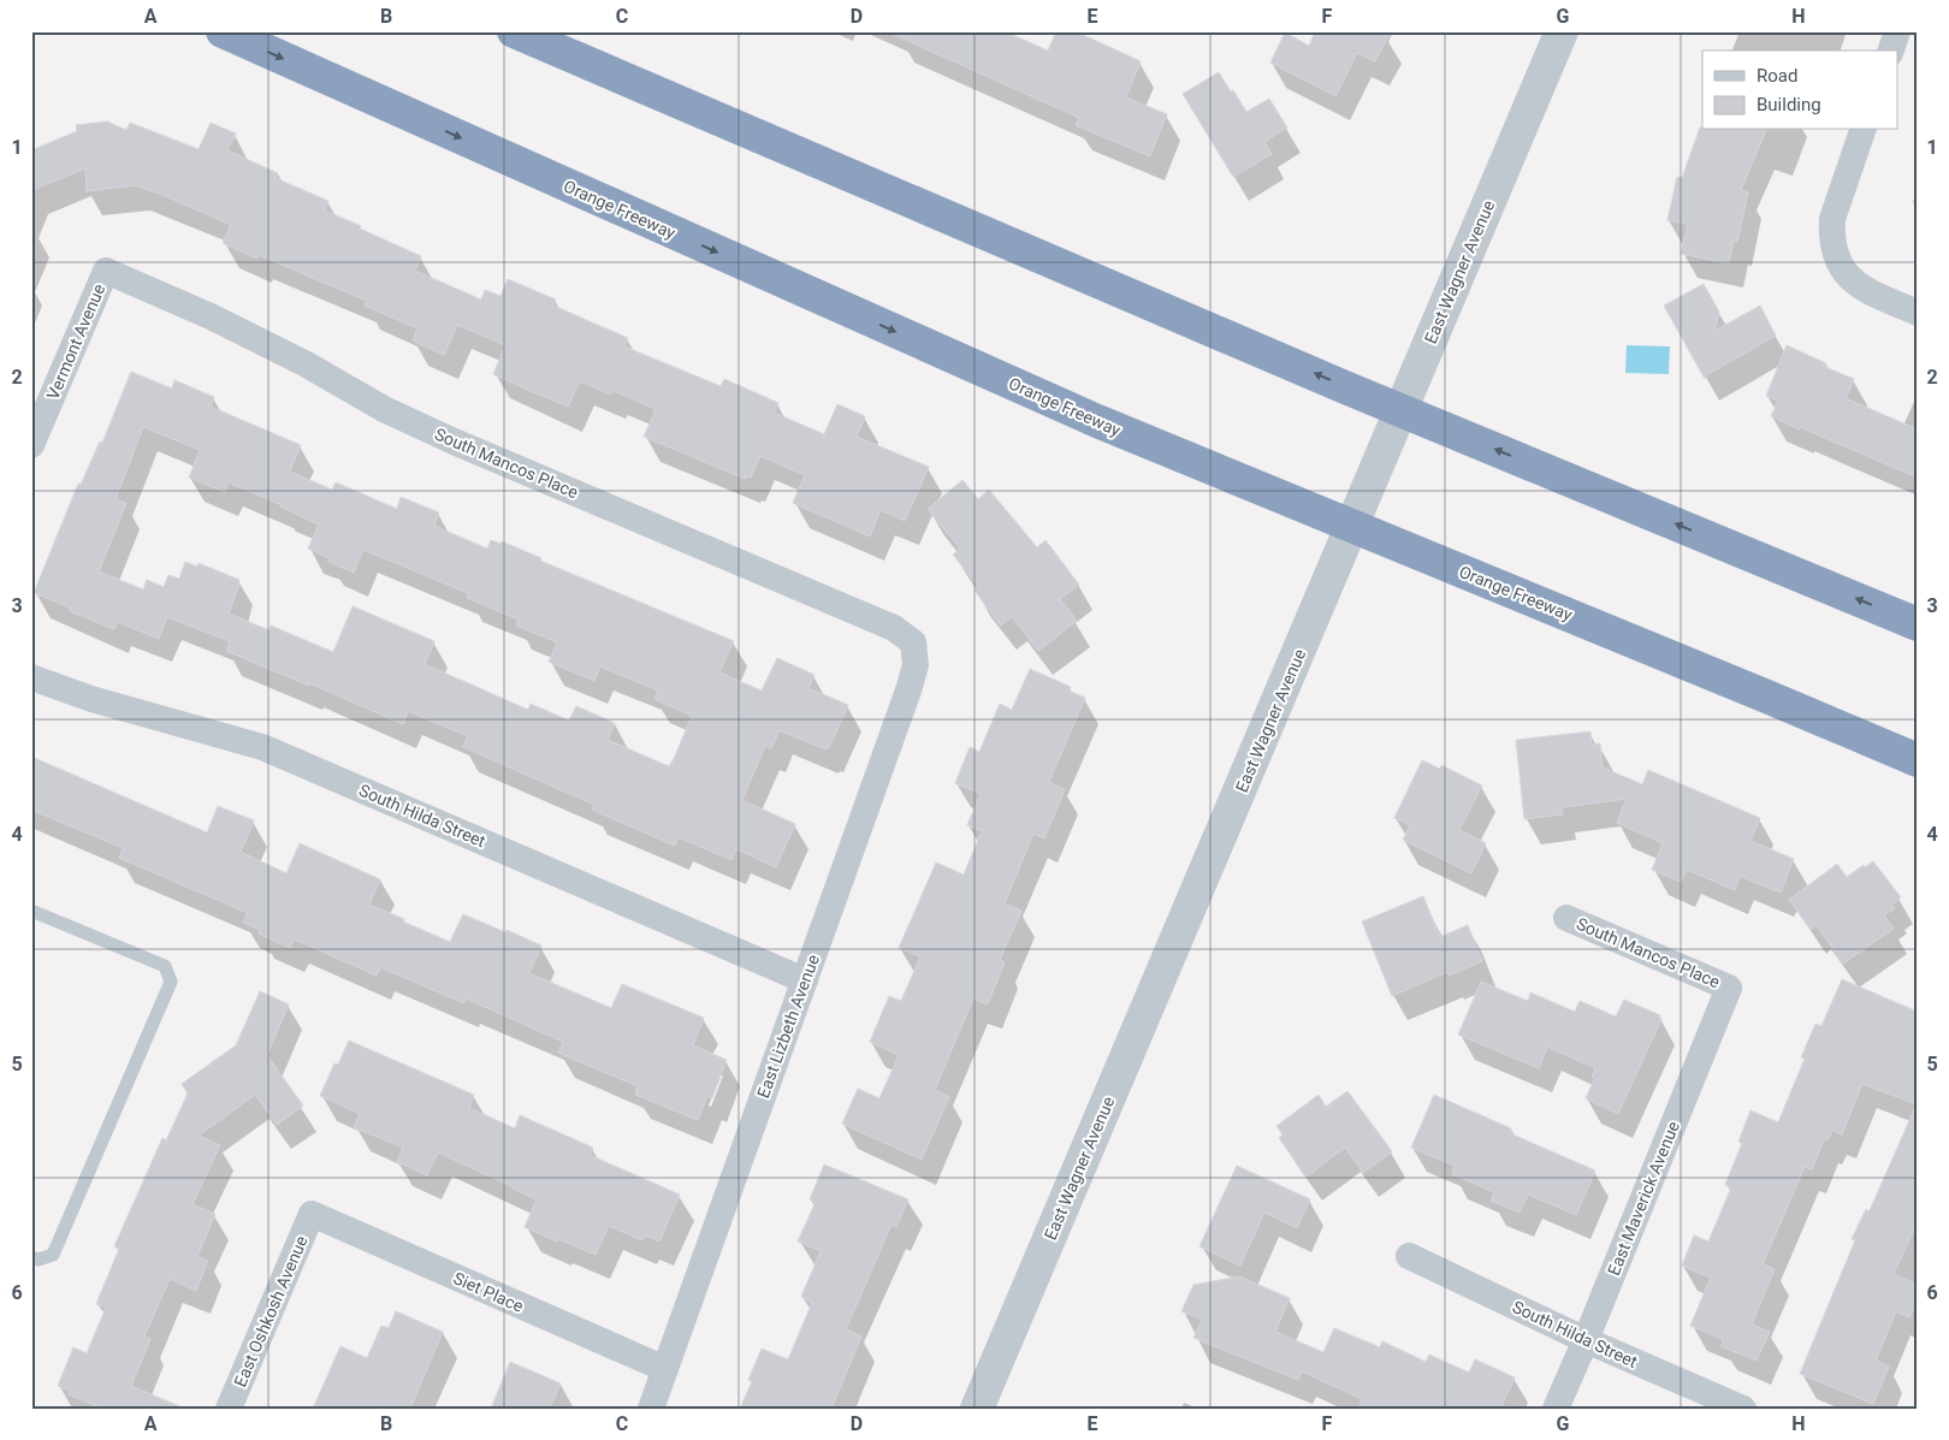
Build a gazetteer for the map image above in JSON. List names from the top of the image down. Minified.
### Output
{"streets":{"highway":["Orange Freeway"],"street":["East Wagner Avenue","Vermont Avenue","South Mancos Place","South Hilda Street","East Lizbeth Avenue","East Maverick Avenue","Siet Place","East Oshkosh Avenue"]},"crossings":[["Vermont Avenue","South Mancos Place"],["South Mancos Place","East Lizbeth Avenue"],["South Mancos Place","East Maverick Avenue"],["South Hilda Street","East Lizbeth Avenue"],["South Hilda Street","East Maverick Avenue"],["East Lizbeth Avenue","Siet Place"],["Siet Place","East Oshkosh Avenue"]],"legend":["Road","Building"],"grid":{"columns":["A","B","C","D","E","F","G","H"],"rows":["1","2","3","4","5","6"]}}
